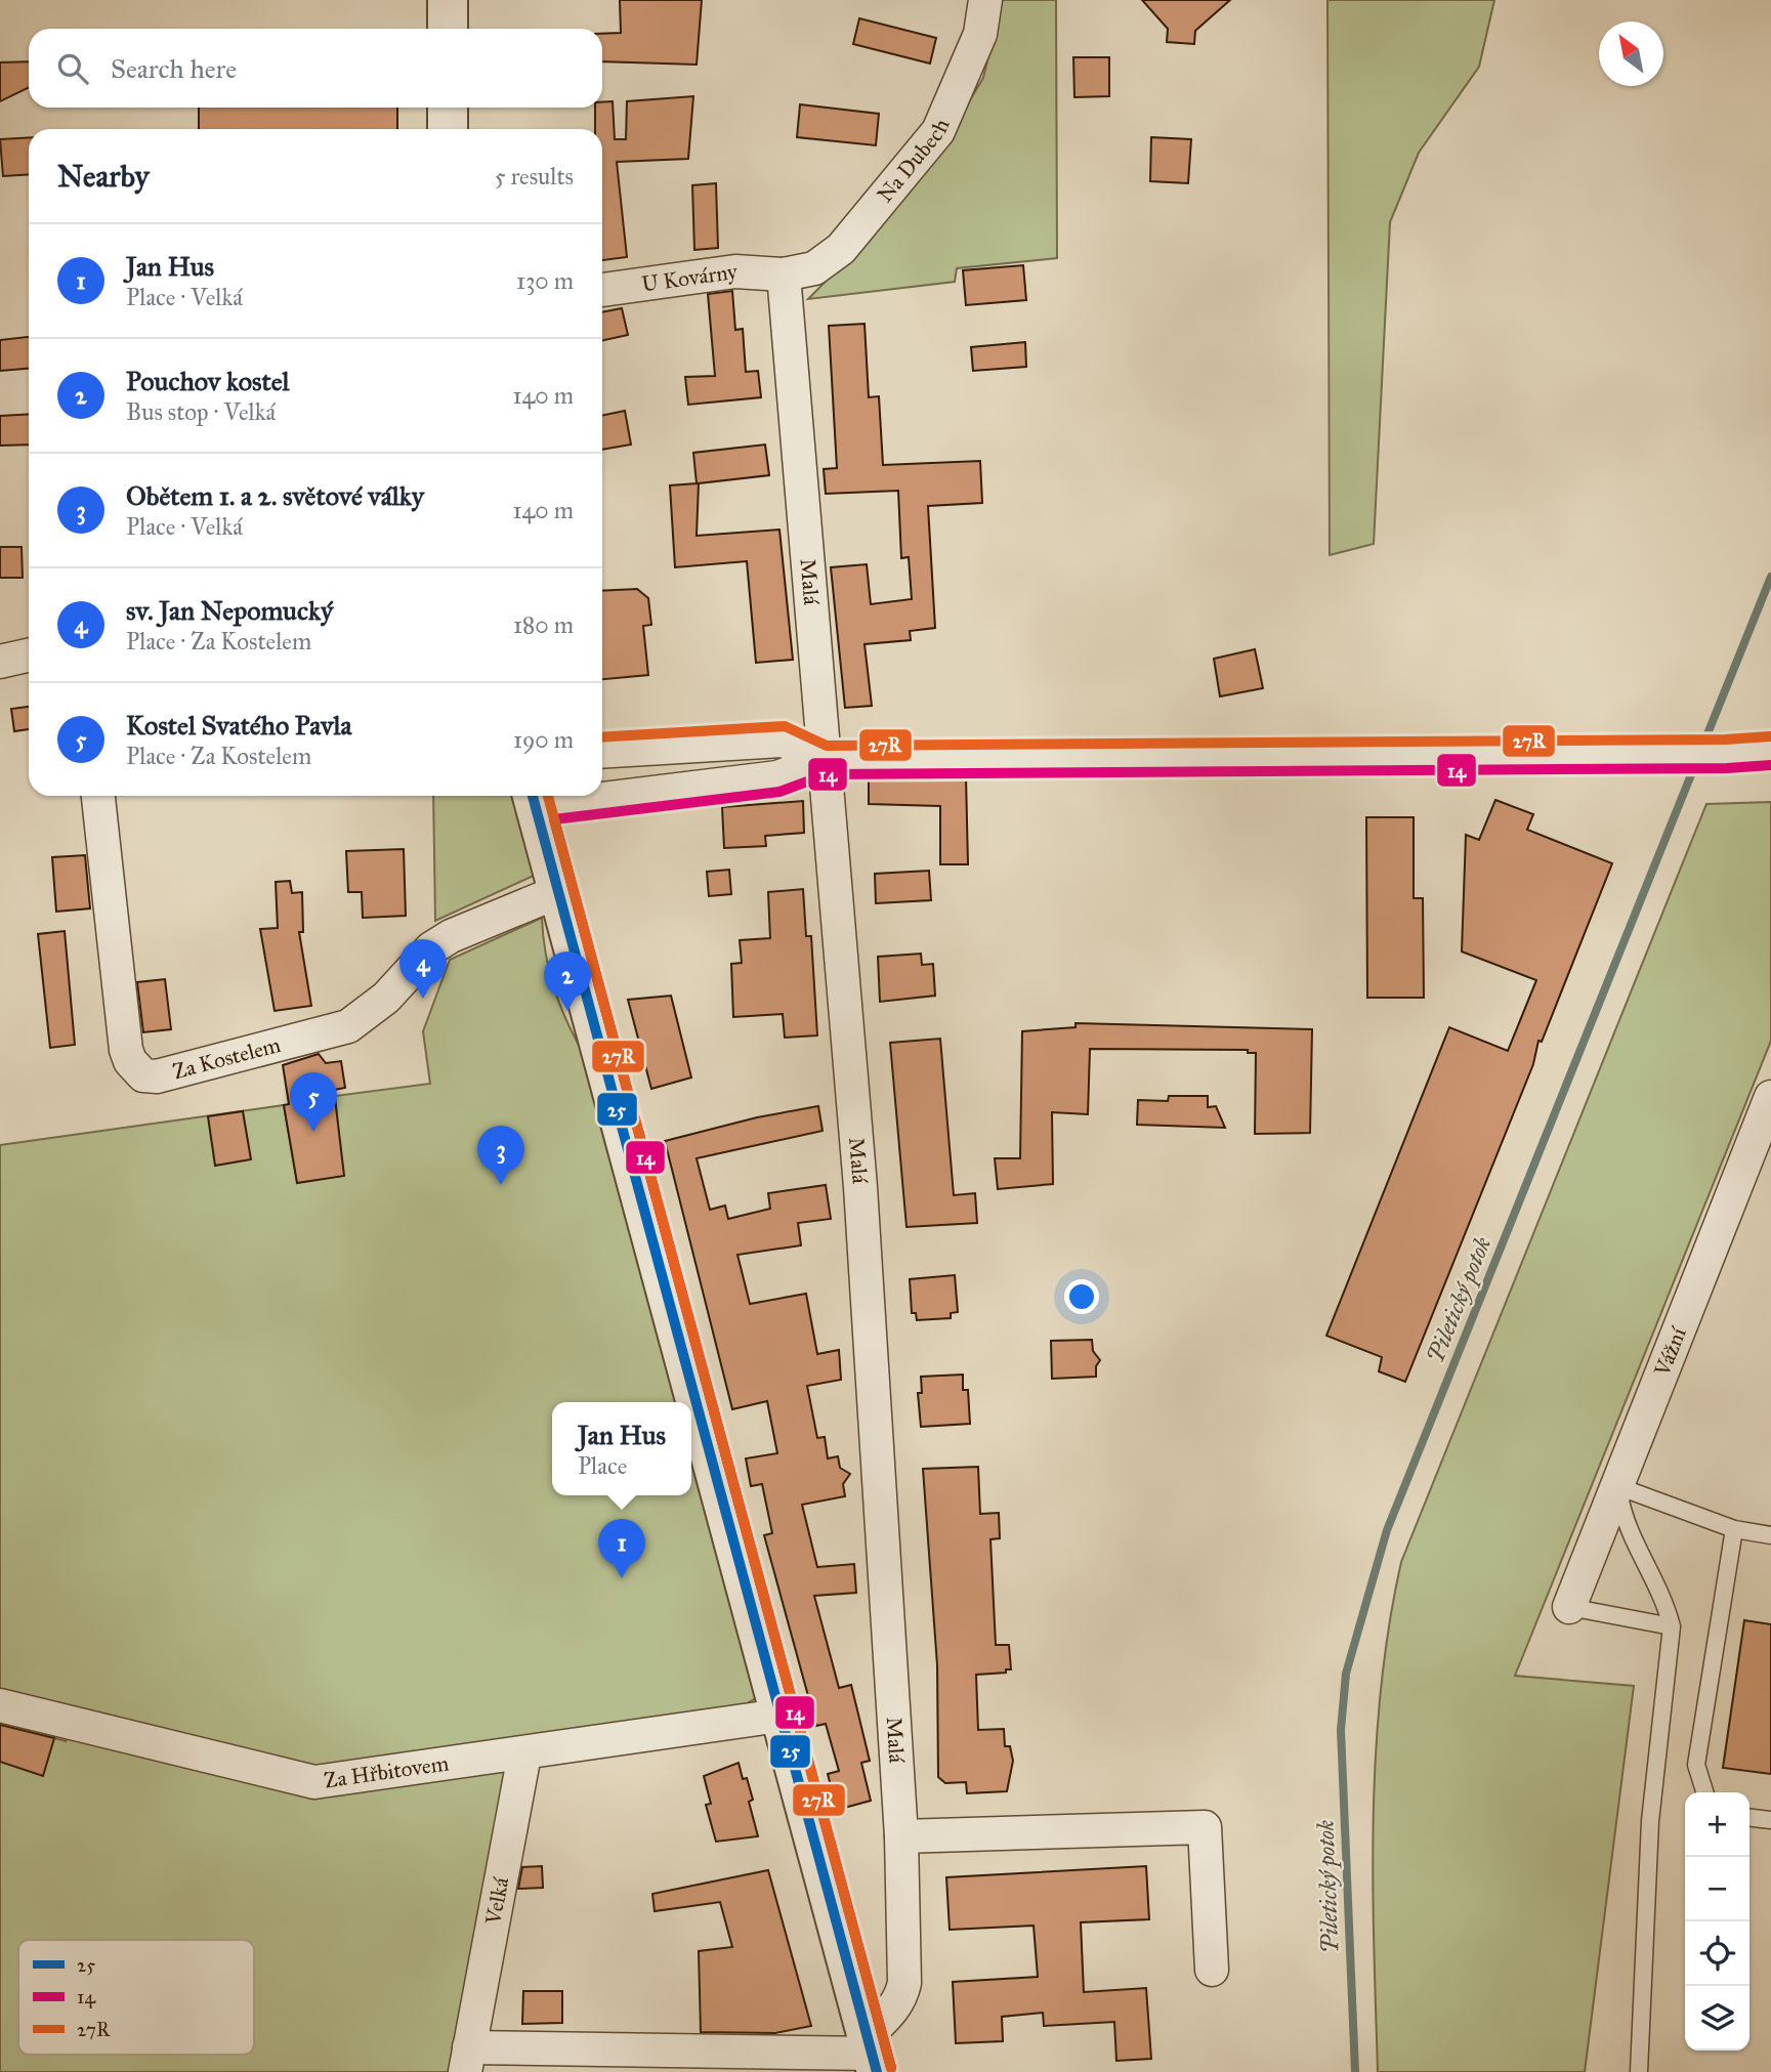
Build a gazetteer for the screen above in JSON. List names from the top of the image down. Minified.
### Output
{"streets":{"street":["Na Dubech","U Kovárny","Malá","Za Kostelem","Vážní","Za Hřbitovem","Velká"]},"crossings":[["Na Dubech","U Kovárny"],["Na Dubech","Malá"],["U Kovárny","Malá"],["Malá","Velká"],["Za Hřbitovem","Velká"]],"water":["Piletický potok"],"lines":["transit line 27R","transit line 14","transit line 25"],"legend":["25","14","27R"],"north":"top left","page":{"search":"Search here","heading":["Nearby","5 results"],"list":[{"mark":"1","name":"Jan Hus","note":"Place · Velká","value":"130 m"},{"mark":"2","name":"Pouchov kostel","note":"Bus stop · Velká","value":"140 m"},{"mark":"3","name":"Obětem 1. a 2. světové války","note":"Place · Velká","value":"140 m"},{"mark":"4","name":"sv. Jan Nepomucký","note":"Place · Za Kostelem","value":"180 m"},{"mark":"5","name":"Kostel Svatého Pavla","note":"Place · Za Kostelem","value":"190 m"}],"pins":["4","2","5","3","1"],"popup":["Jan Hus","Place"],"map_buttons":["+","−"]}}
